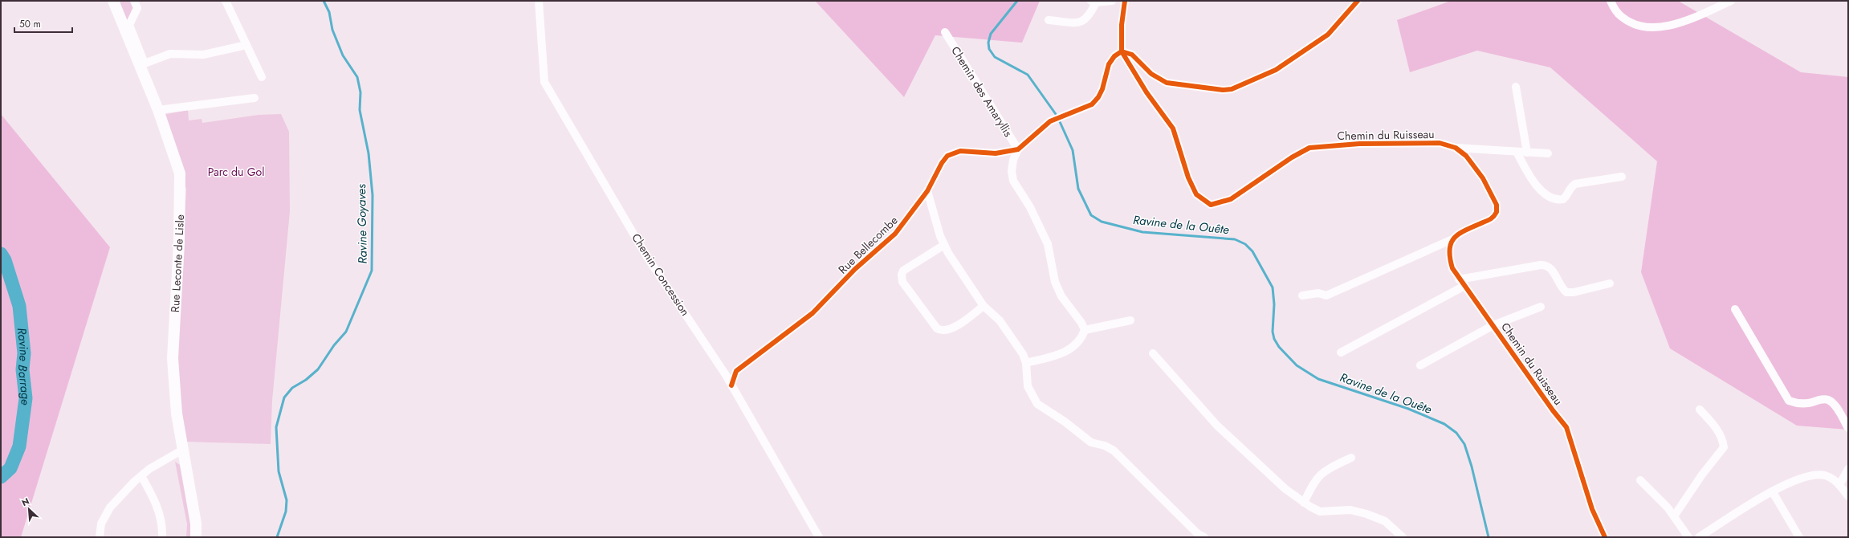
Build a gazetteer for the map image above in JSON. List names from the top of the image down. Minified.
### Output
{"streets":{"main road":["Rue Leconte de Lisle"],"street":["Chemin des Amaryllis","Chemin du Ruisseau","Rue Bellecombe","Chemin Concession"]},"crossings":[["Chemin des Amaryllis","Rue Bellecombe"],["Rue Bellecombe","Chemin Concession"]],"water":["Ravine Goyaves","Ravine de la Ouête","Ravine Barrage"],"parks":["Parc du Gol"],"scale_bar":"50 m","north":"top left"}
